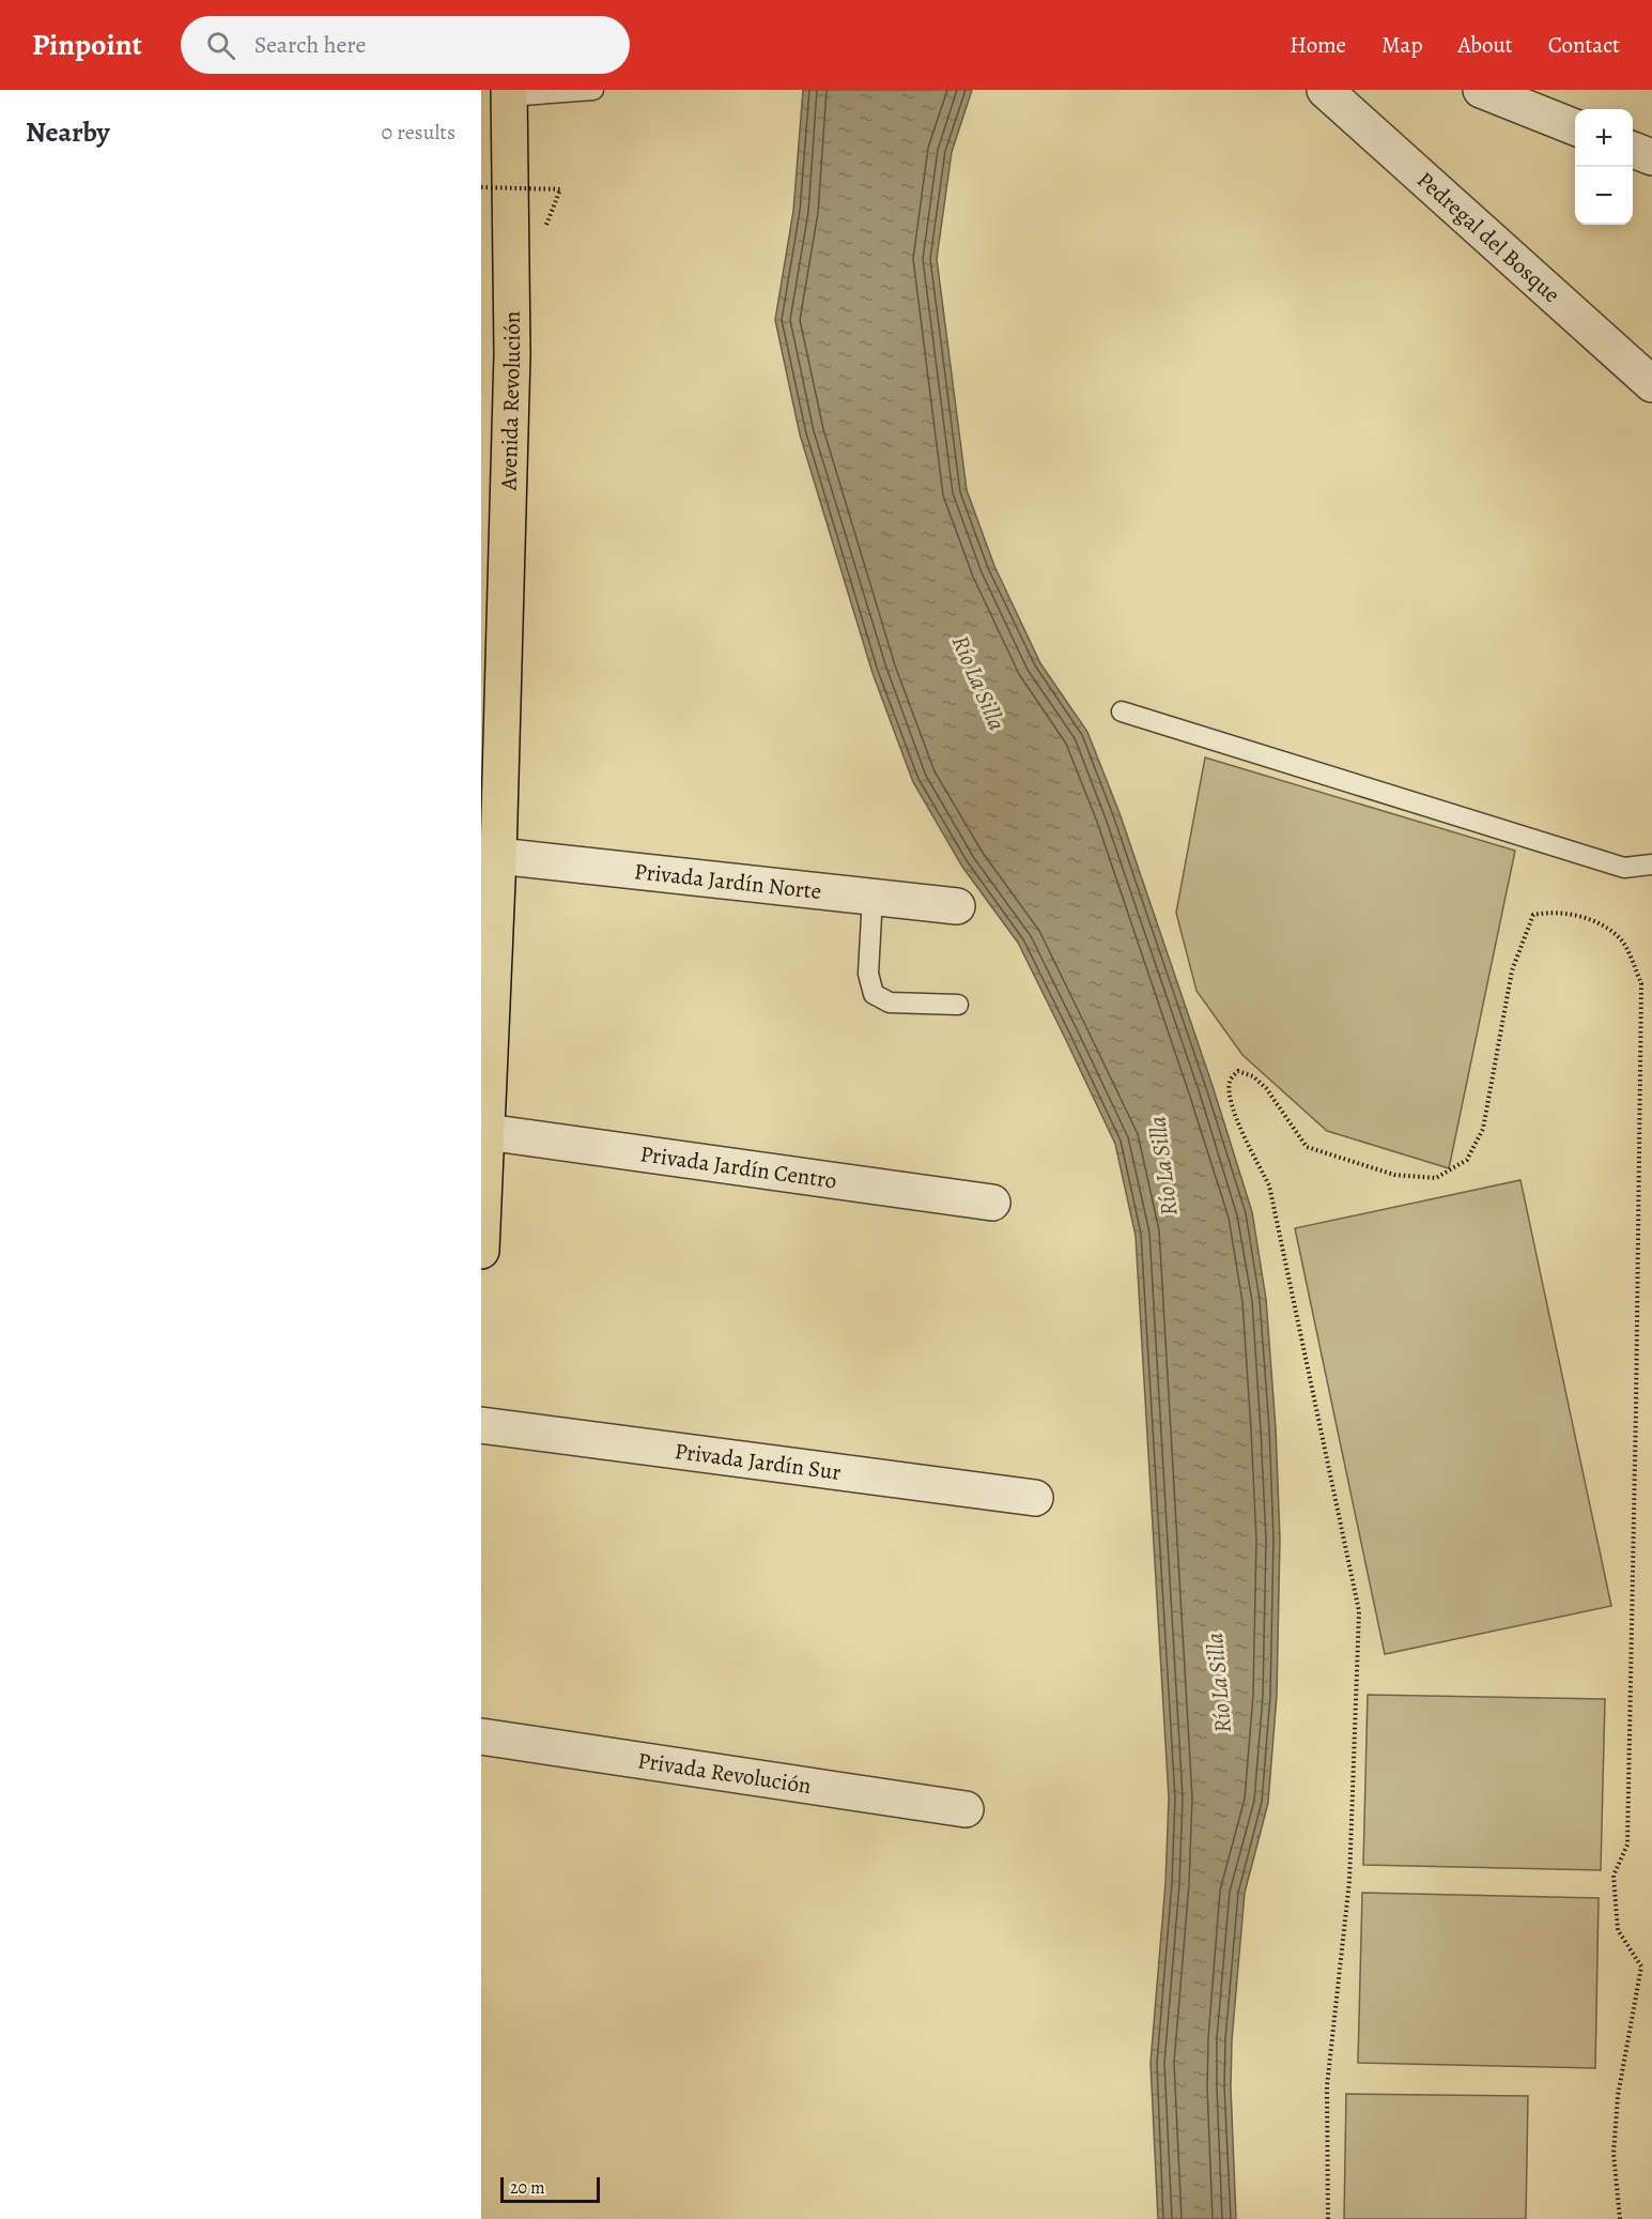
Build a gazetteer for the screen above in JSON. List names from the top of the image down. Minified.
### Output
{"streets":{"main road":["Avenida Revolución"],"street":["Pedregal del Bosque","Privada Jardín Norte","Privada Jardín Centro","Privada Jardín Sur","Privada Revolución"]},"crossings":[["Avenida Revolución","Privada Jardín Norte"],["Avenida Revolución","Privada Jardín Centro"]],"water":["Río La Silla"],"scale_bar":"20 m","page":{"header":"Pinpoint","search":"Search here","nav":["Home","Map","About","Contact"],"heading":["Nearby","0 results"],"map_buttons":["+","−"],"scale":"20 m"}}
